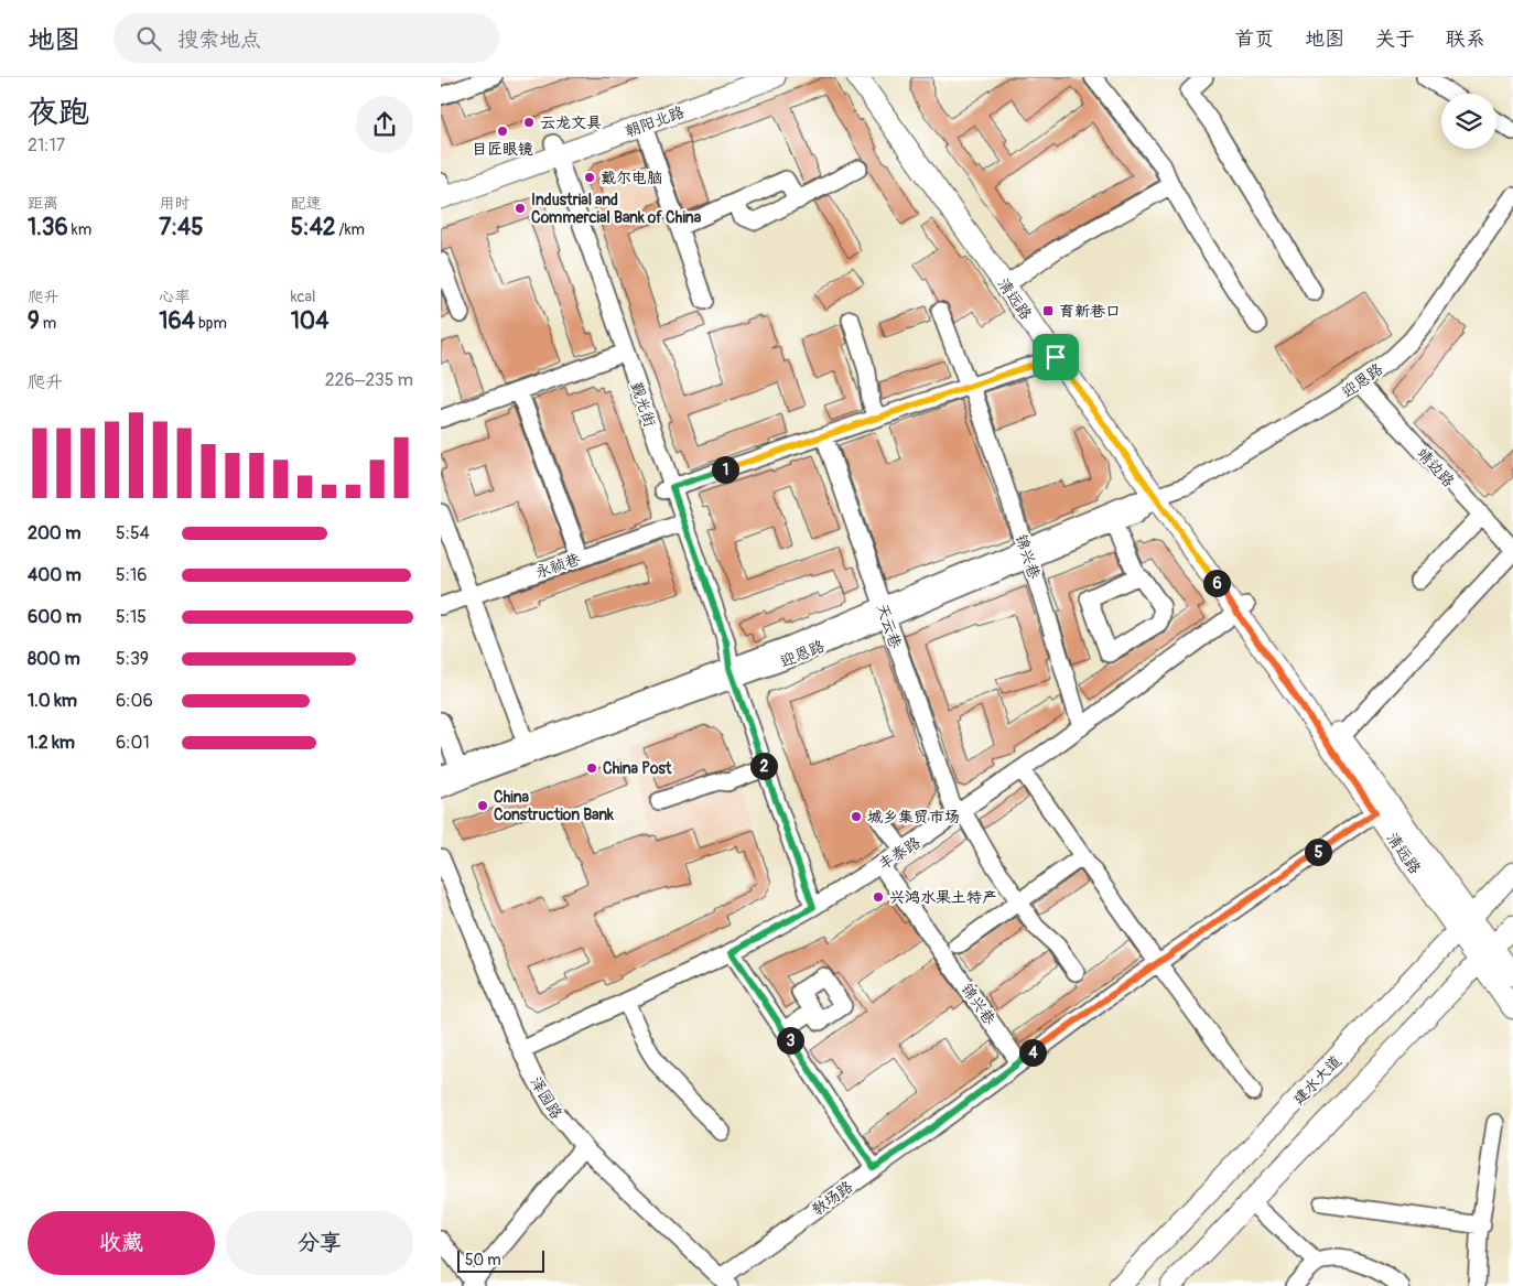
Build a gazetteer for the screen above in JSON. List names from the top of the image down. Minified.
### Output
{"streets":{"main road":["朝阳北路","清远路","建水大道"],"street":["迎恩路","觐光街","靖边路","锦兴巷","永祯巷","天云巷","丰泰路","泽园路","教场路"]},"crossings":[["朝阳北路","觐光街"],["清远路","迎恩路"],["清远路","丰泰路"],["清远路","建水大道"],["清远路","教场路"],["迎恩路","觐光街"],["迎恩路","靖边路"],["迎恩路","锦兴巷"],["迎恩路","天云巷"],["觐光街","永祯巷"],["觐光街","丰泰路"],["锦兴巷","丰泰路"],["锦兴巷","教场路"],["天云巷","丰泰路"],["丰泰路","泽园路"],["泽园路","教场路"]],"places":{"other":["云龙文具","目匠眼镜","戴尔电脑","Industrial and Commercial Bank of China","China Post","China Construction Bank","城乡集贸市场","兴鸿水果土特产"],"transit":["育新巷口"]},"scale_bar":"50 m","page":{"header":"地图","search":"搜索地点","nav":["首页","地图","关于","联系"],"heading":["夜跑","21:17"],"stats":[["距离","1.36 km"],["用时","7:45"],["配速","5:42 /km"],["爬升","9 m"],["心率","164 bpm"],["kcal","104"]],"chart":["爬升","226–235 m"],"pins":["1","6","2","5","3","4"],"list":[{"name":"200 m","note":"5:54"},{"name":"400 m","note":"5:16"},{"name":"600 m","note":"5:15"},{"name":"800 m","note":"5:39"},{"name":"1.0 km","note":"6:06"},{"name":"1.2 km","note":"6:01"}],"buttons":["收藏","分享"],"scale":"50 m"}}
